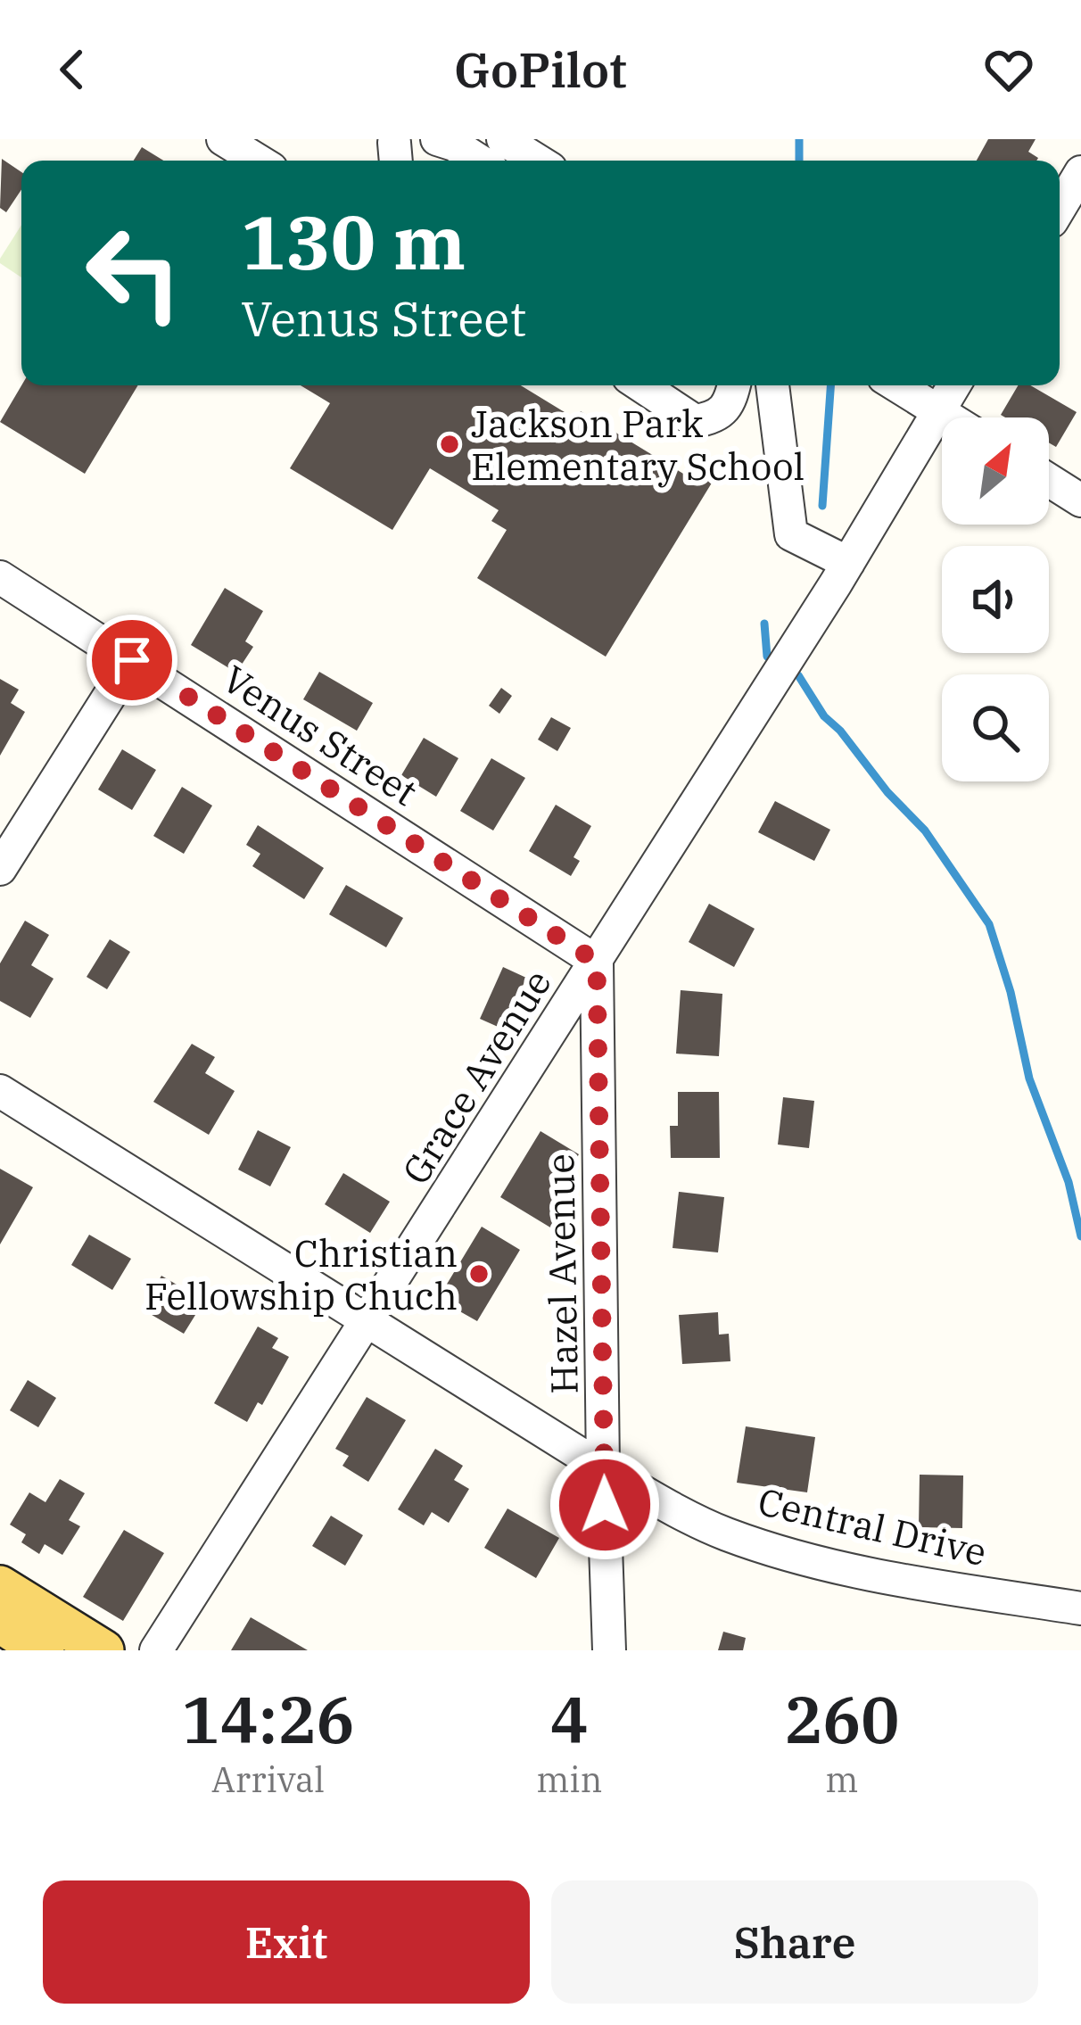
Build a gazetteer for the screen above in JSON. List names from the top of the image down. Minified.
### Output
{"streets":{"street":["Venus Street","Grace Avenue","Hazel Avenue","Central Drive"]},"crossings":[["Venus Street","Grace Avenue"],["Venus Street","Hazel Avenue"],["Grace Avenue","Hazel Avenue"],["Grace Avenue","Central Drive"],["Hazel Avenue","Central Drive"]],"places":["Jackson Park Elementary School","Christian Fellowship Chuch"],"north":"top right","page":{"header":"GoPilot","turn":["130 m","Venus Street"],"eta":["14:26","Arrival","4","min","260","m"],"buttons":["Exit","Share"]}}
